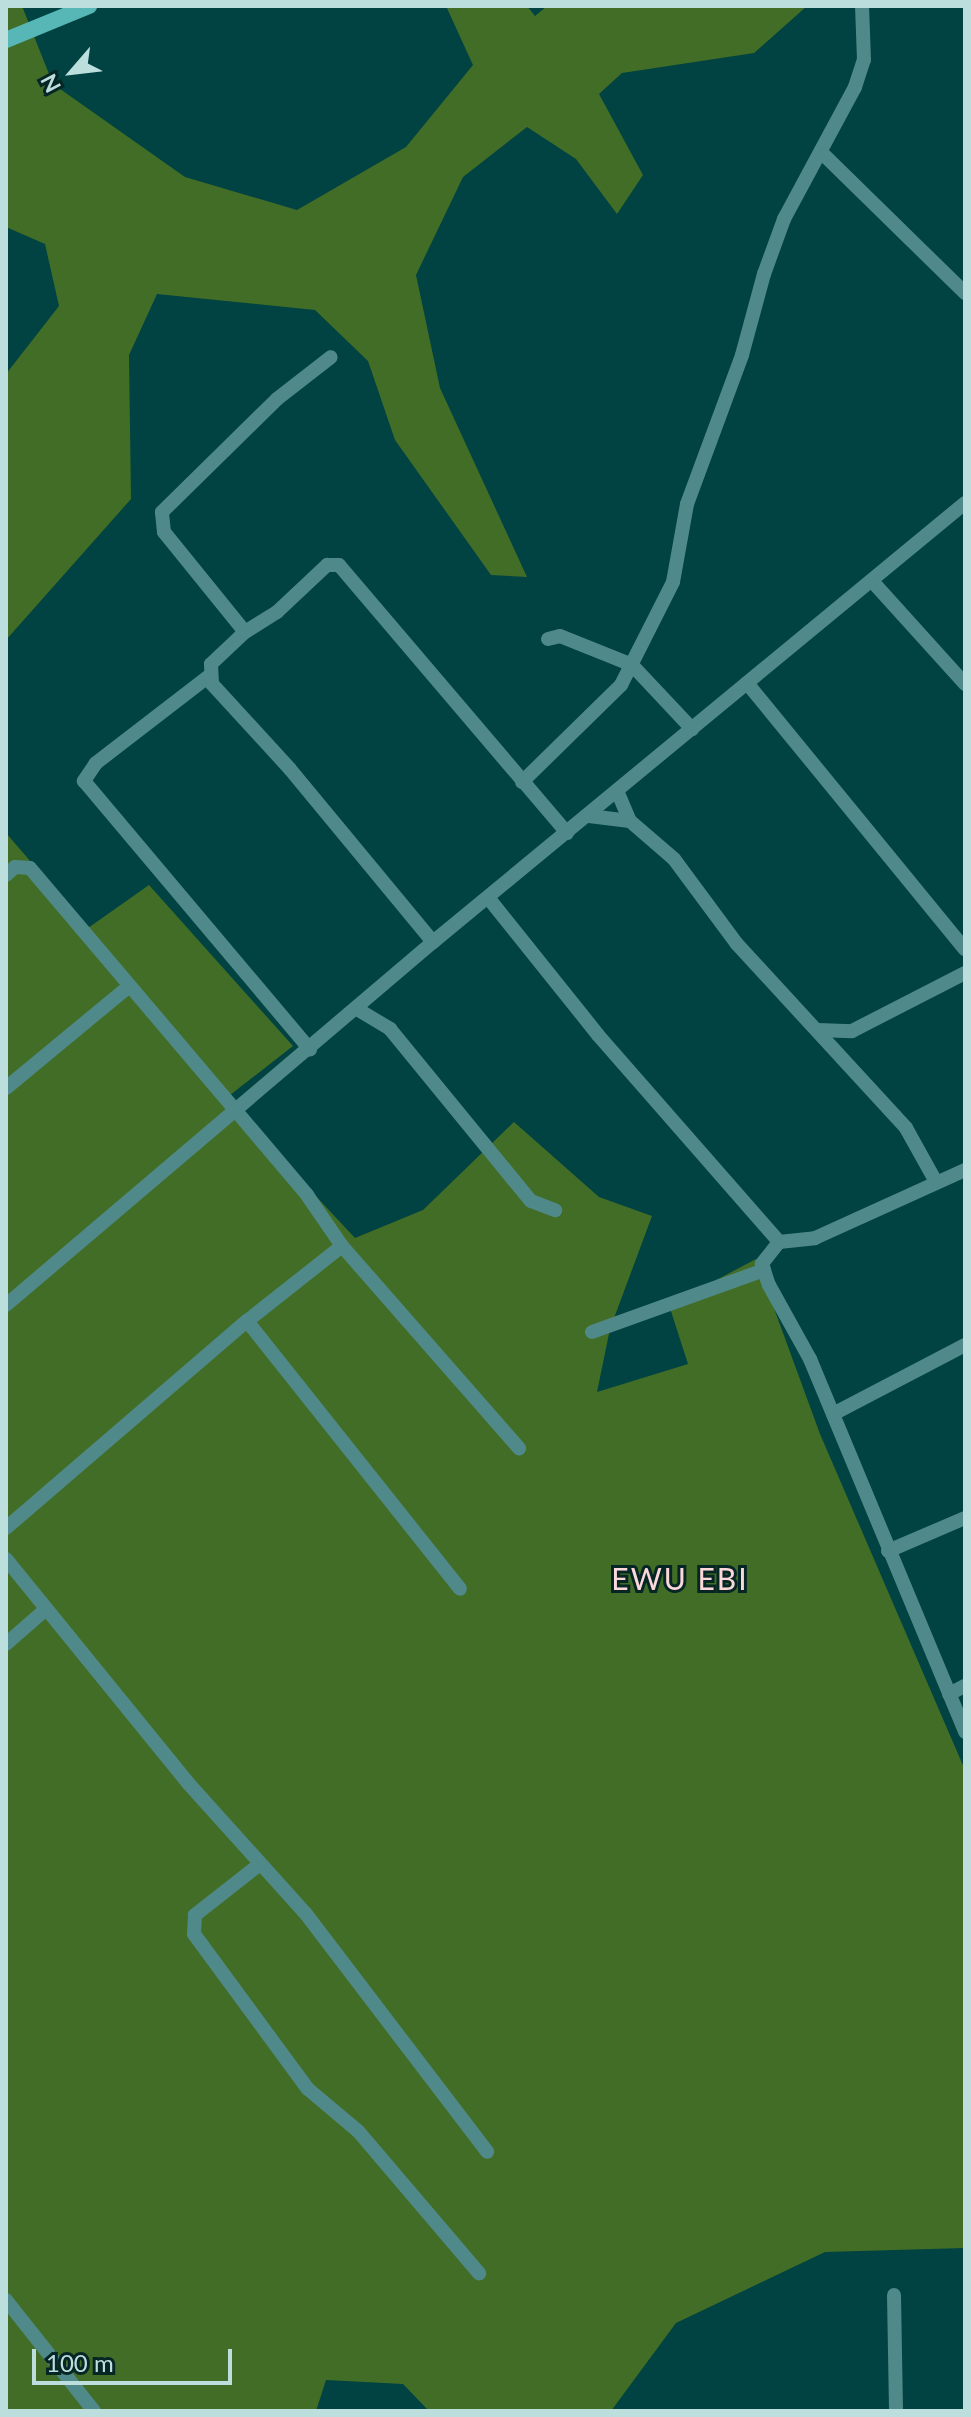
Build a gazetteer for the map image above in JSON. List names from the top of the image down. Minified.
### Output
{"districts":["EWU EBI"],"scale_bar":"100 m","north":"bottom left"}
